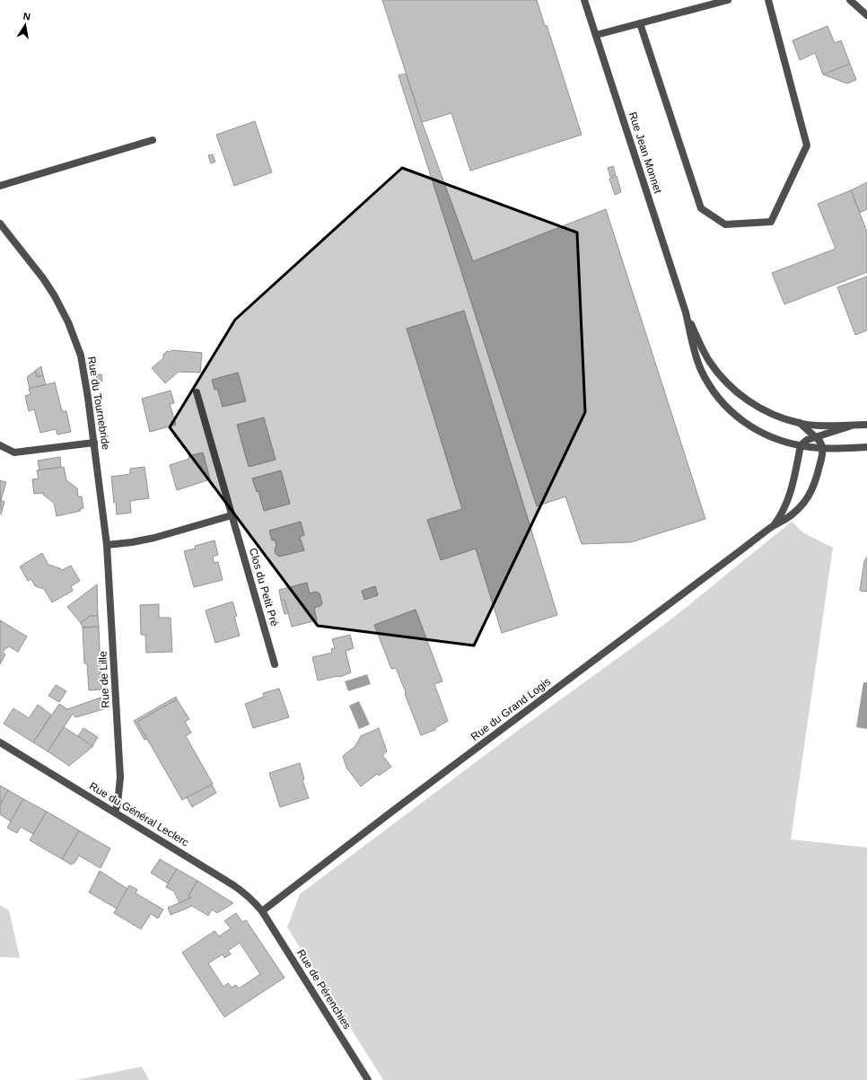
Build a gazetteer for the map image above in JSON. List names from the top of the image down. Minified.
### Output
{"streets":{"street":["Rue Jean Monnet","Rue du Tournebride","Clos du Petit Pré","Rue de Lille","Rue du Grand Logis","Rue du Général Leclerc","Rue de Pérenchies"]},"crossings":[["Rue Jean Monnet","Rue du Grand Logis"],["Rue du Tournebride","Rue de Lille"],["Rue de Lille","Rue du Général Leclerc"],["Rue du Grand Logis","Rue du Général Leclerc"],["Rue du Grand Logis","Rue de Pérenchies"],["Rue du Général Leclerc","Rue de Pérenchies"]],"north":"top"}
